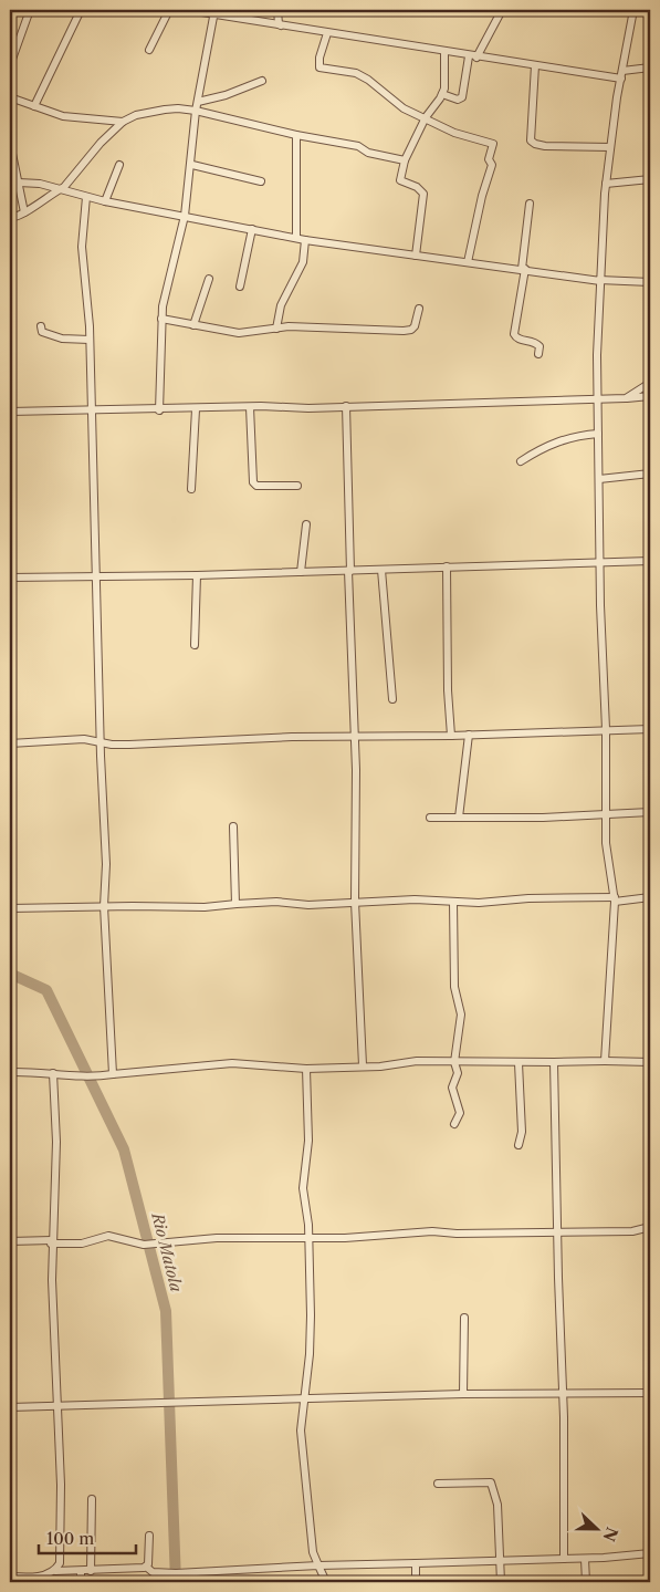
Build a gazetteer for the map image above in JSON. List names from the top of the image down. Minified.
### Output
{"water":["Rio Matola"],"scale_bar":"100 m","north":"right"}
